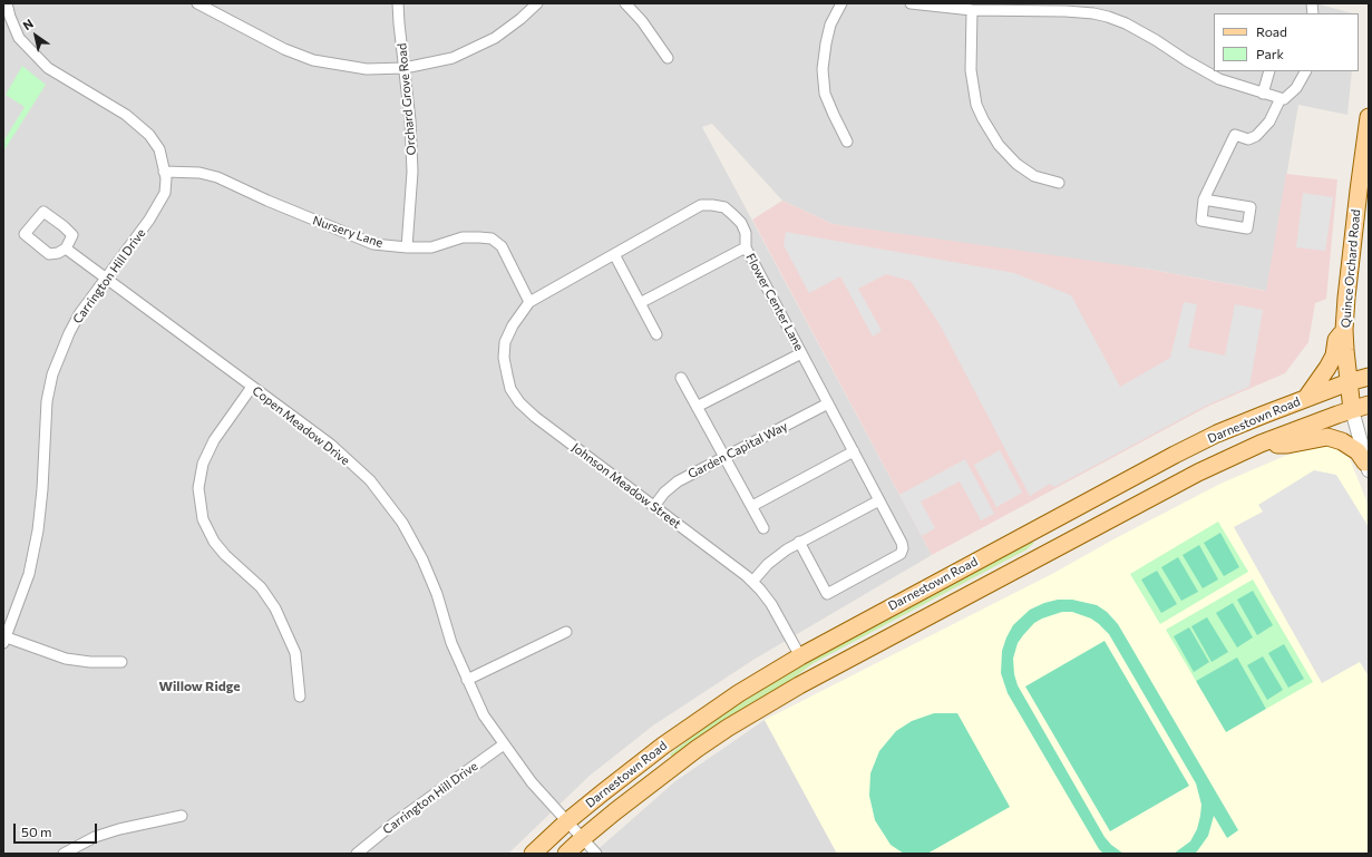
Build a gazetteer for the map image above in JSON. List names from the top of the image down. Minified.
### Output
{"streets":{"main road":["Quince Orchard Road","Darnestown Road"],"street":["Orchard Grove Road","Nursery Lane","Carrington Hill Drive","Flower Center Lane","Copen Meadow Drive","Garden Capital Way","Johnson Meadow Street"]},"crossings":[["Orchard Grove Road","Nursery Lane"],["Nursery Lane","Carrington Hill Drive"],["Nursery Lane","Flower Center Lane"],["Nursery Lane","Johnson Meadow Street"],["Quince Orchard Road","Darnestown Road"],["Carrington Hill Drive","Copen Meadow Drive"],["Flower Center Lane","Garden Capital Way"],["Flower Center Lane","Johnson Meadow Street"],["Darnestown Road","Copen Meadow Drive"],["Darnestown Road","Johnson Meadow Street"],["Garden Capital Way","Johnson Meadow Street"]],"districts":["Willow Ridge"],"legend":["Road","Park"],"scale_bar":"50 m","north":"top left"}
